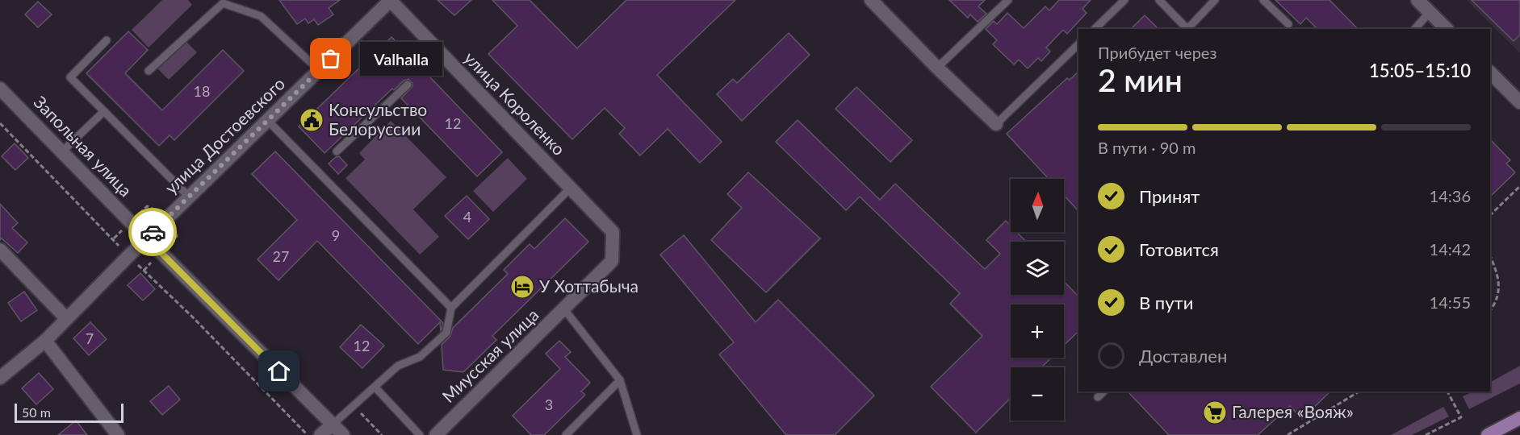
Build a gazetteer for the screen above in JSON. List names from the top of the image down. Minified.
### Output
{"streets":{"street":["улица Короленко","улица Достоевского","Запольная улица","Миусская улица"]},"crossings":[["улица Короленко","улица Достоевского"],["улица Короленко","Миусская улица"],["улица Достоевского","Запольная улица"]],"places":{"other":["Valhalla"],"public building":["Консульство Белоруссии"],"hotel":["У Хоттабыча"],"supermarket":["Галерея «Вояж»"]},"house_numbers":["18","12","4","9","27","7","12","3"],"scale_bar":"50 m","north":"top","page":{"heading":["2 мин","Прибудет через","15:05–15:10"],"bubble":"Valhalla","bar":"В пути · 90 m","list":[["Принят","14:36"],["Готовится","14:42"],["В пути","14:55"],"Доставлен"],"map_buttons":["+","−"],"scale":"50 m"}}
